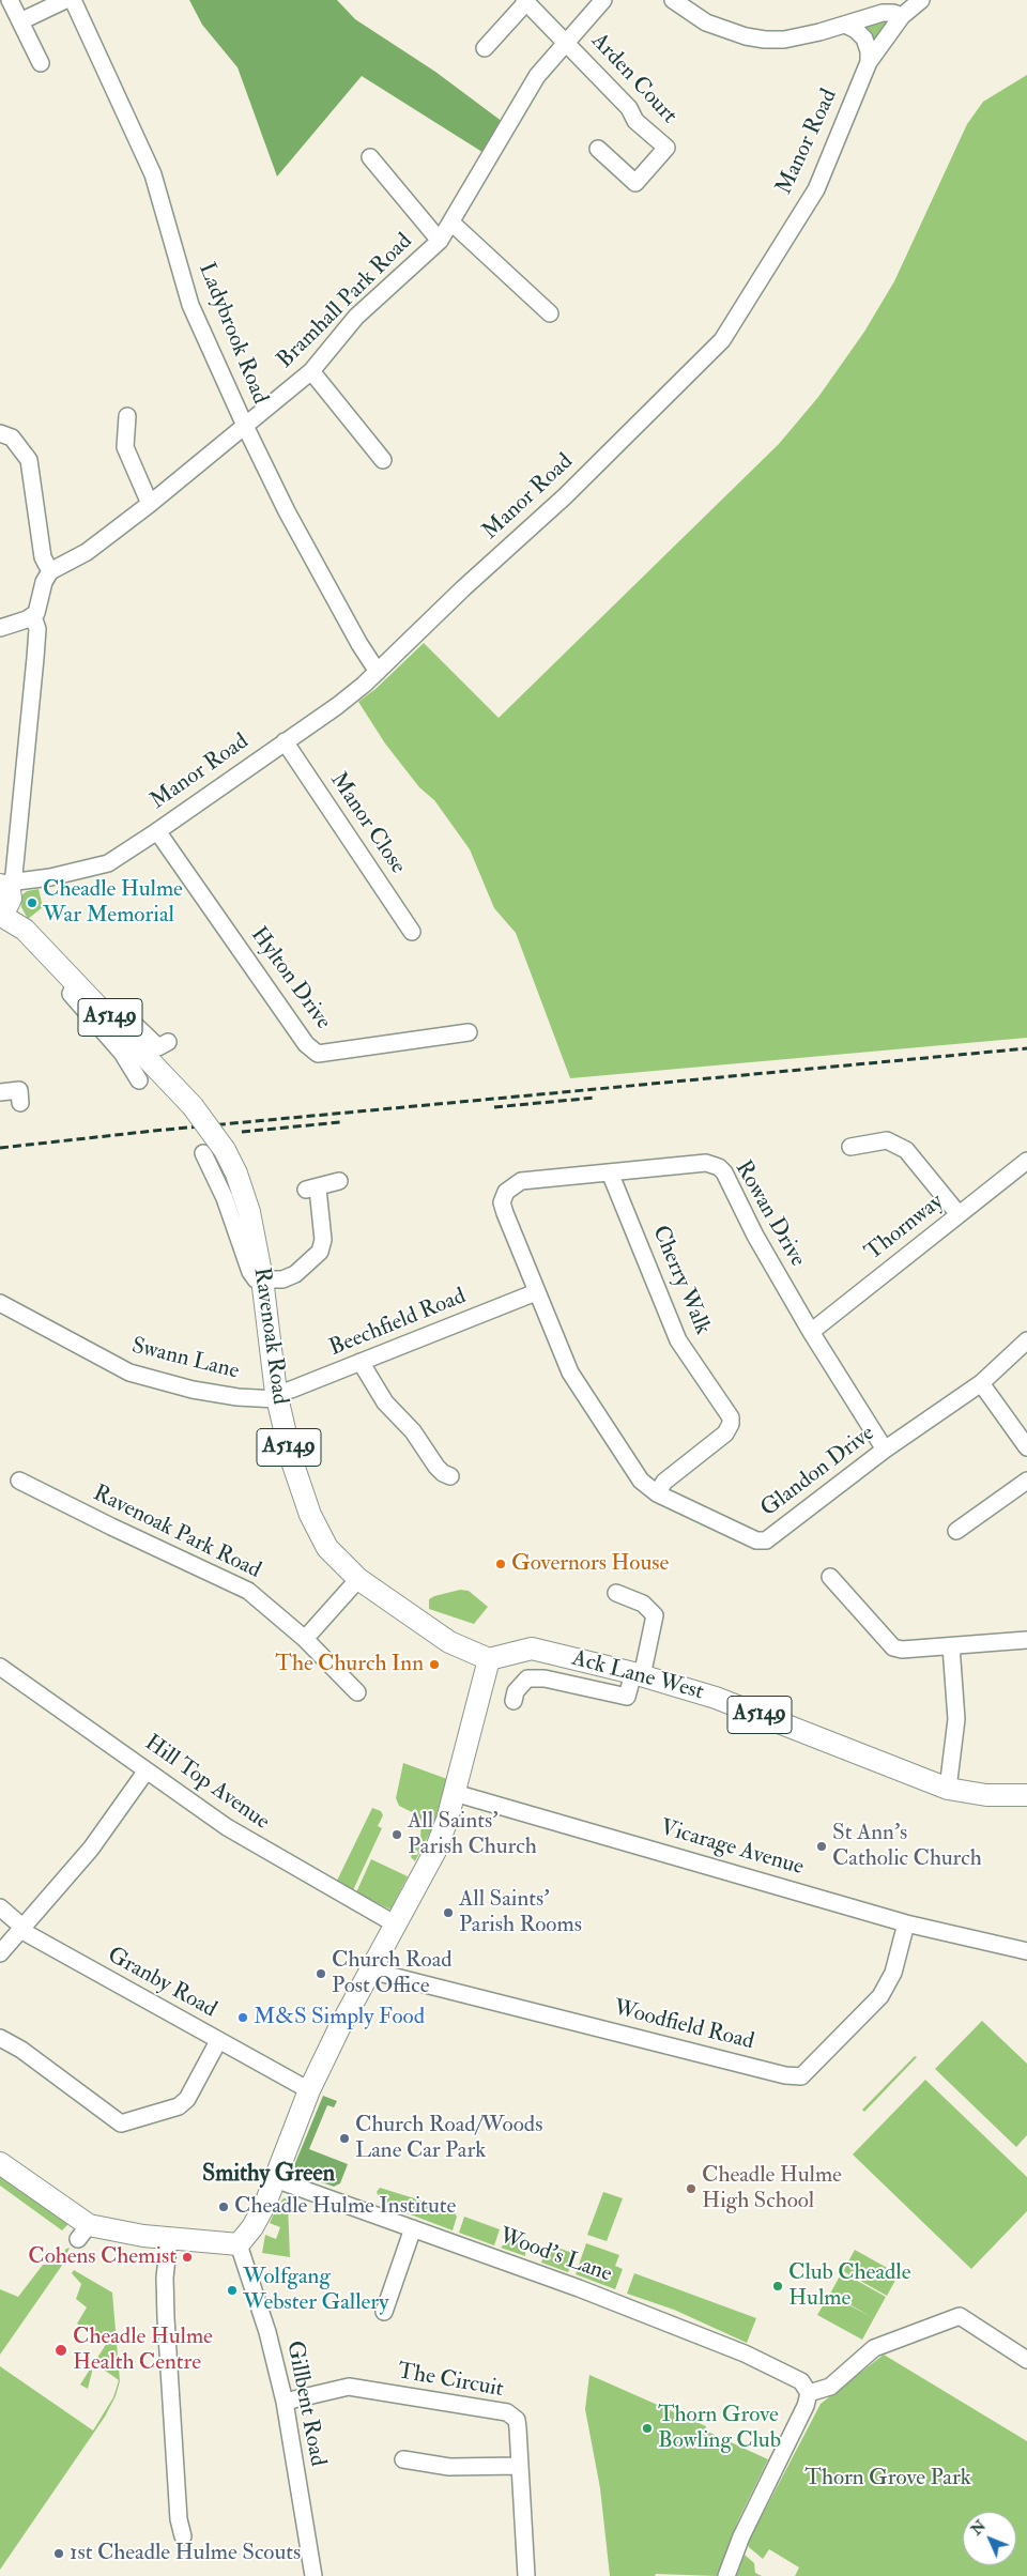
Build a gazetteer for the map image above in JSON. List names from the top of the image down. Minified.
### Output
{"streets":{"main road":["A5149","Ravenoak Road","Ack Lane West"],"street":["Arden Court","Manor Road","Bramhall Park Road","Ladybrook Road","Manor Close","Hylton Drive","Rowan Drive","Thornway","Cherry Walk","Beechfield Road","Swann Lane","Glandon Drive","Ravenoak Park Road","Hill Top Avenue","Vicarage Avenue","Granby Road","Woodfield Road","Wood's Lane","The Circuit","Gillbent Road"]},"crossings":[["Arden Court","Bramhall Park Road"],["Manor Road","Ladybrook Road"],["Manor Road","Manor Close"],["Manor Road","Hylton Drive"],["Manor Road","Ravenoak Road"],["Bramhall Park Road","Ladybrook Road"],["Rowan Drive","Thornway"],["Rowan Drive","Cherry Walk"],["Rowan Drive","Beechfield Road"],["Rowan Drive","Glandon Drive"],["Cherry Walk","Glandon Drive"],["Beechfield Road","Ravenoak Road"],["Beechfield Road","Swann Lane"],["Beechfield Road","Glandon Drive"],["Ravenoak Road","Swann Lane"],["Ravenoak Road","Ack Lane West"],["Vicarage Avenue","Woodfield Road"],["The Circuit","Gillbent Road"]],"districts":["Smithy Green"],"parks":["Thorn Grove Park"],"places":["Cheadle Hulme War Memorial","Governors House","The Church Inn","All Saints' Parish Church","St Ann's Catholic Church","All Saints' Parish Rooms","Church Road Post Office","M&S Simply Food","Church Road/Woods Lane Car Park","Cheadle Hulme High School","Cheadle Hulme Institute","Cohens Chemist","Club Cheadle Hulme","Wolfgang Webster Gallery","Cheadle Hulme Health Centre","Thorn Grove Bowling Club","1st Cheadle Hulme Scouts"],"north":"top left"}
